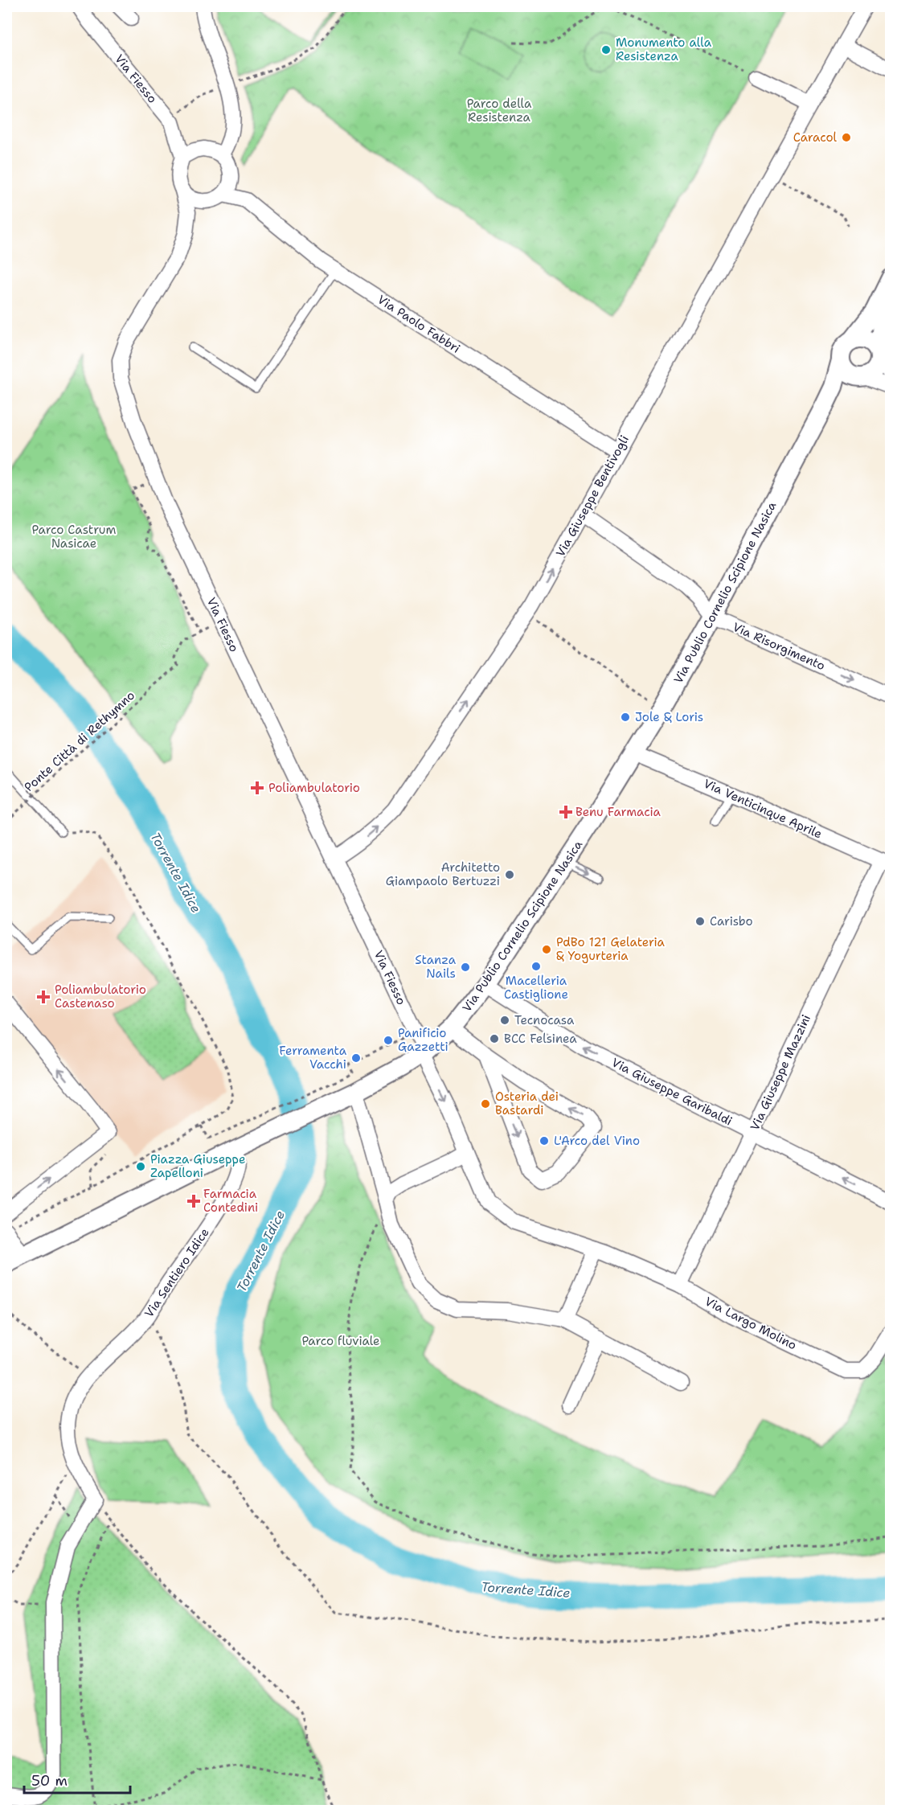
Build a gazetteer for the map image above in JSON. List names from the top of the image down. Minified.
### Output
{"streets":{"street":["Via Fiesso","Via Paolo Fabbri","Via Giuseppe Bentivogli","Via Publio Cornelio Scipione Nasica","Via Risorgimento","Via Venticinque Aprile","Via Giuseppe Mazzini","Via Giuseppe Garibaldi","Via Sentiero Idice","Via Largo Molino"],"path":["Ponte Città di Rethymno"]},"crossings":[["Via Fiesso","Via Paolo Fabbri"],["Via Fiesso","Via Giuseppe Bentivogli"],["Via Fiesso","Via Publio Cornelio Scipione Nasica"],["Via Fiesso","Via Largo Molino"],["Via Paolo Fabbri","Via Giuseppe Bentivogli"],["Via Giuseppe Bentivogli","Via Risorgimento"],["Via Publio Cornelio Scipione Nasica","Via Risorgimento"],["Via Publio Cornelio Scipione Nasica","Via Venticinque Aprile"],["Via Publio Cornelio Scipione Nasica","Via Giuseppe Garibaldi"],["Via Publio Cornelio Scipione Nasica","Via Sentiero Idice"],["Via Publio Cornelio Scipione Nasica","Via Largo Molino"],["Via Venticinque Aprile","Via Giuseppe Mazzini"],["Via Giuseppe Mazzini","Via Giuseppe Garibaldi"],["Via Giuseppe Mazzini","Via Largo Molino"]],"one_way":["Via Giuseppe Bentivogli","Via Risorgimento","Via Giuseppe Garibaldi"],"water":["Torrente Idice"],"parks":["Parco della Resistenza","Parco Castrum Nasicae","Parco fluviale"],"places":{"other":["Monumento alla Resistenza","Caracol","Jole & Loris","Architetto Giampaolo Bertuzzi","Carisbo","PdBo 121 Gelateria & Yogurteria","Macelleria Castiglione","Stanza Nails","Tecnocasa","BCC Felsinea","Panificio Gazzetti","Ferramenta Vacchi","Osteria dei Bastardi","L'Arco del Vino","Piazza Giuseppe Zapelloni"],"health":["Poliambulatorio","Benu Farmacia","Poliambulatorio Castenaso","Farmacia Contedini"]},"scale_bar":"50 m"}
